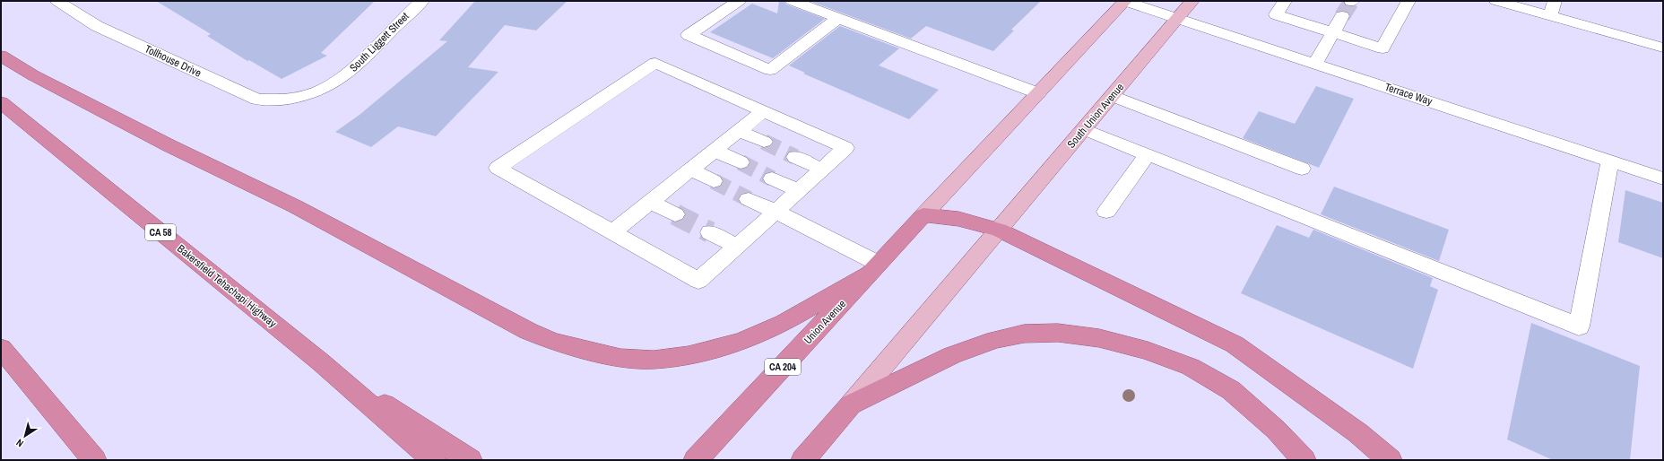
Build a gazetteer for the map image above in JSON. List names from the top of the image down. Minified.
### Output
{"streets":{"highway":["CA 58","Bakersfield Tehachapi Highway","Union Avenue","CA 204"],"main road":["South Union Avenue"],"street":["South Liggett Street","Tollhouse Drive","Terrace Way"]},"crossings":[["South Liggett Street","Tollhouse Drive"],["Terrace Way","South Union Avenue"]],"north":"bottom left"}
